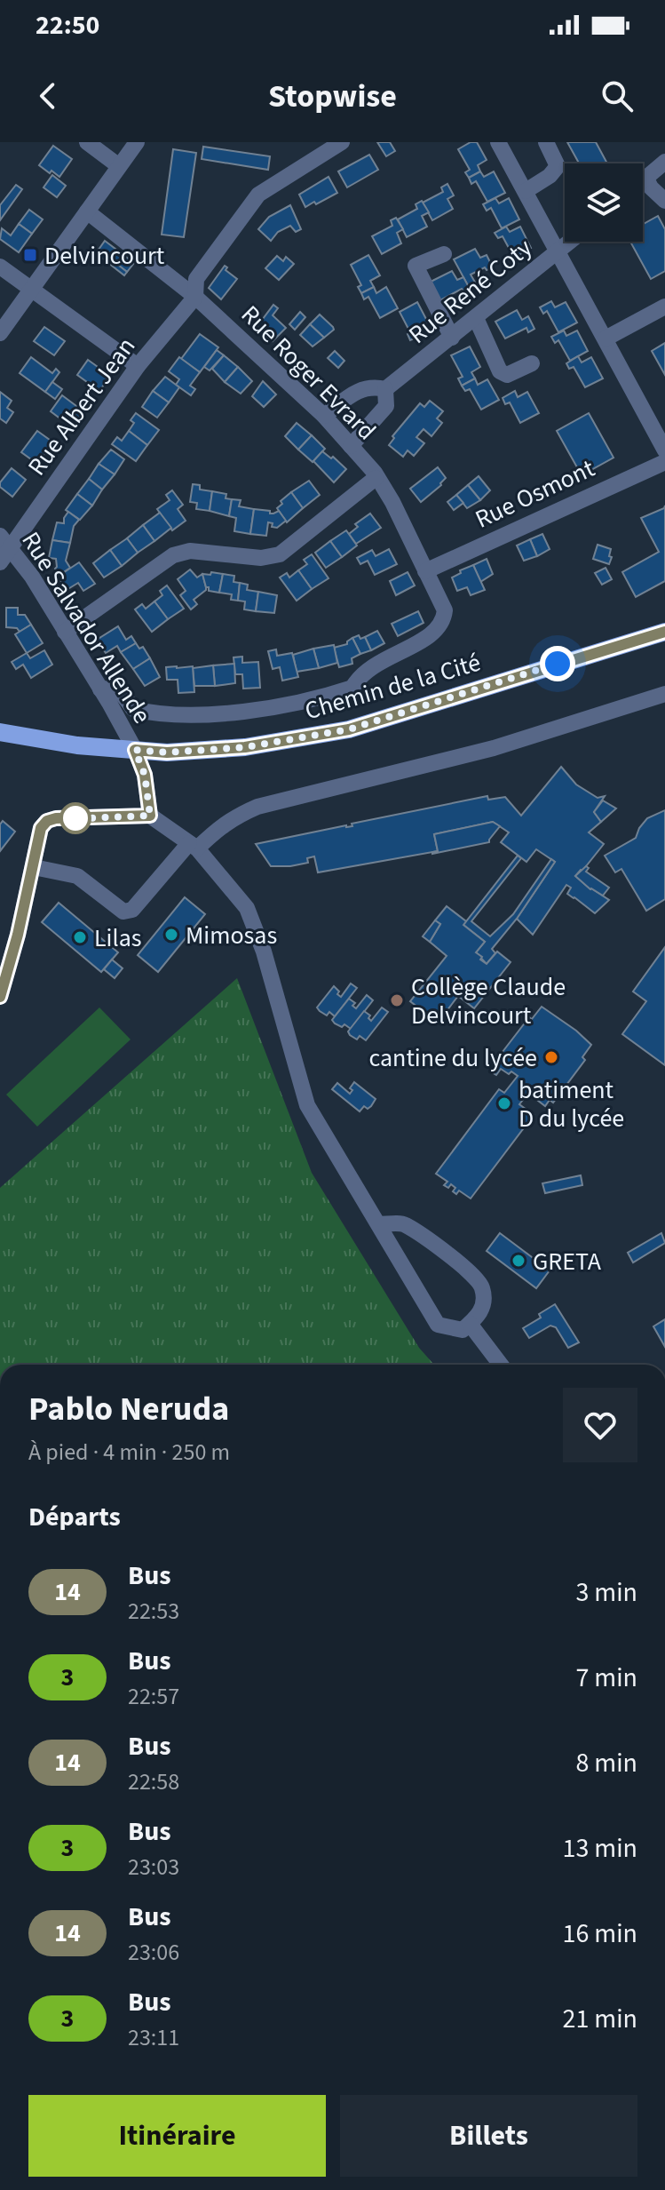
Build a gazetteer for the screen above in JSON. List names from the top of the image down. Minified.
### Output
{"streets":{"main road":["Chemin de la Cité"],"street":["Rue René Coty","Rue Roger Evrard","Rue Albert Jean","Rue Osmont","Rue Salvador Allende"]},"crossings":[["Rue René Coty","Rue Roger Evrard"],["Rue Roger Evrard","Rue Albert Jean"],["Rue Roger Evrard","Rue Osmont"],["Rue Roger Evrard","Chemin de la Cité"],["Rue Albert Jean","Rue Salvador Allende"],["Rue Salvador Allende","Chemin de la Cité"]],"places":{"transit":["Delvincourt"],"other":["Mimosas","Lilas","Collège Claude Delvincourt","cantine du lycée","batiment D du lycée","GRETA"]},"lines":["bus line 14"],"page":{"status":"22:50","header":"Stopwise","heading":[["Pablo Neruda","À pied · 4 min · 250 m"],"Départs"],"list":[{"mark":"14","name":"Bus","note":"22:53","value":"3 min"},{"mark":"3","name":"Bus","note":"22:57","value":"7 min"},{"mark":"14","name":"Bus","note":"22:58","value":"8 min"},{"mark":"3","name":"Bus","note":"23:03","value":"13 min"},{"mark":"14","name":"Bus","note":"23:06","value":"16 min"},{"mark":"3","name":"Bus","note":"23:11","value":"21 min"}],"buttons":["Itinéraire","Billets"]}}
